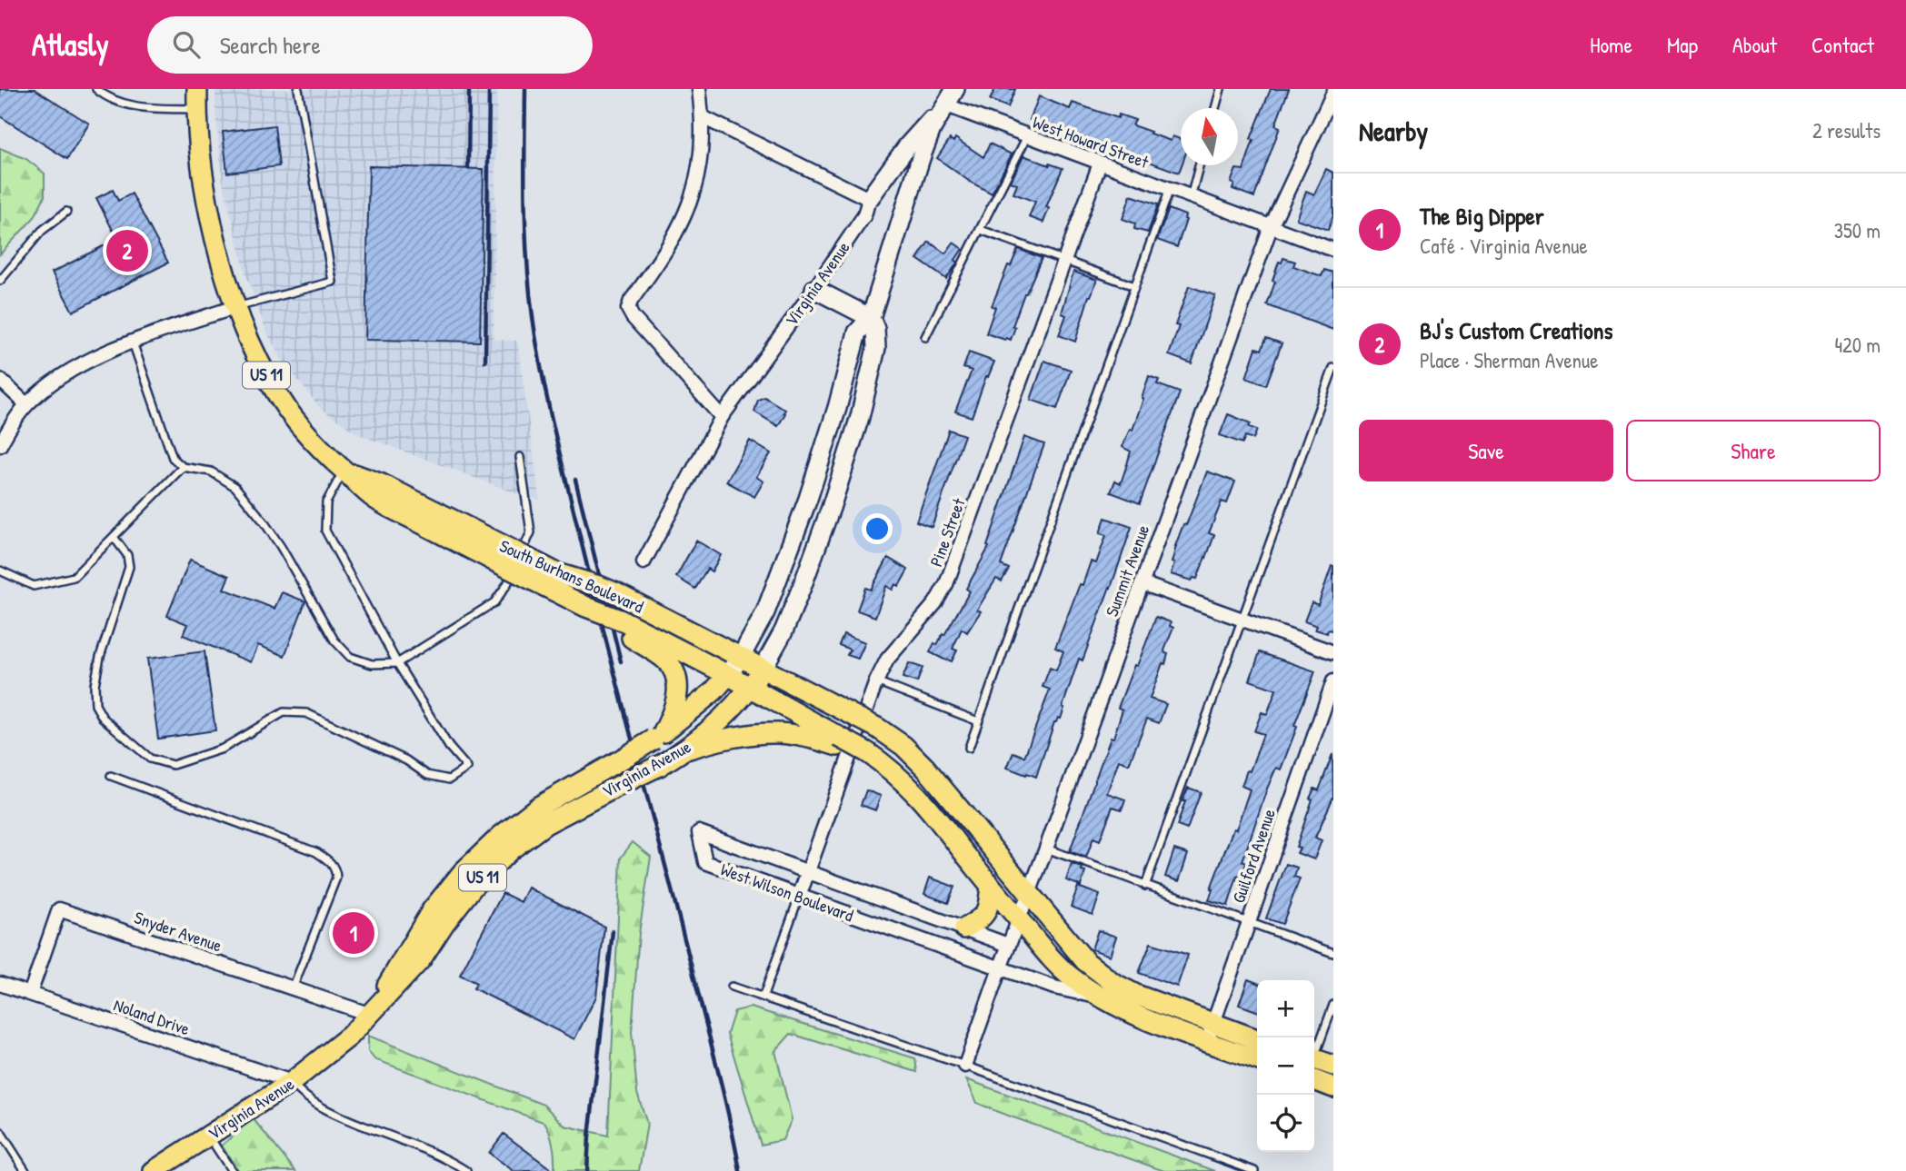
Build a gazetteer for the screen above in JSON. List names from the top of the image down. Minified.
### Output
{"streets":{"main road":["Virginia Avenue","US 11","South Burhans Boulevard","West Wilson Boulevard"],"street":["West Howard Street","Pine Street","Summit Avenue","Guilford Avenue","Snyder Avenue","Noland Drive"]},"crossings":[["West Howard Street","Virginia Avenue"],["West Howard Street","Pine Street"],["West Howard Street","Summit Avenue"],["Virginia Avenue","South Burhans Boulevard"],["Virginia Avenue","West Wilson Boulevard"],["Virginia Avenue","Snyder Avenue"],["Virginia Avenue","Noland Drive"],["Pine Street","West Wilson Boulevard"],["Summit Avenue","West Wilson Boulevard"],["South Burhans Boulevard","West Wilson Boulevard"],["Guilford Avenue","West Wilson Boulevard"],["Snyder Avenue","Noland Drive"]],"north":"top","page":{"header":"Atlasly","search":"Search here","nav":["Home","Map","About","Contact"],"heading":["Nearby","2 results"],"list":[{"mark":"1","name":"The Big Dipper","note":"Café · Virginia Avenue","value":"350 m"},{"mark":"2","name":"BJ's Custom Creations","note":"Place · Sherman Avenue","value":"420 m"}],"pins":["2","1"],"buttons":["Save","Share"],"map_buttons":["+","−"]}}
